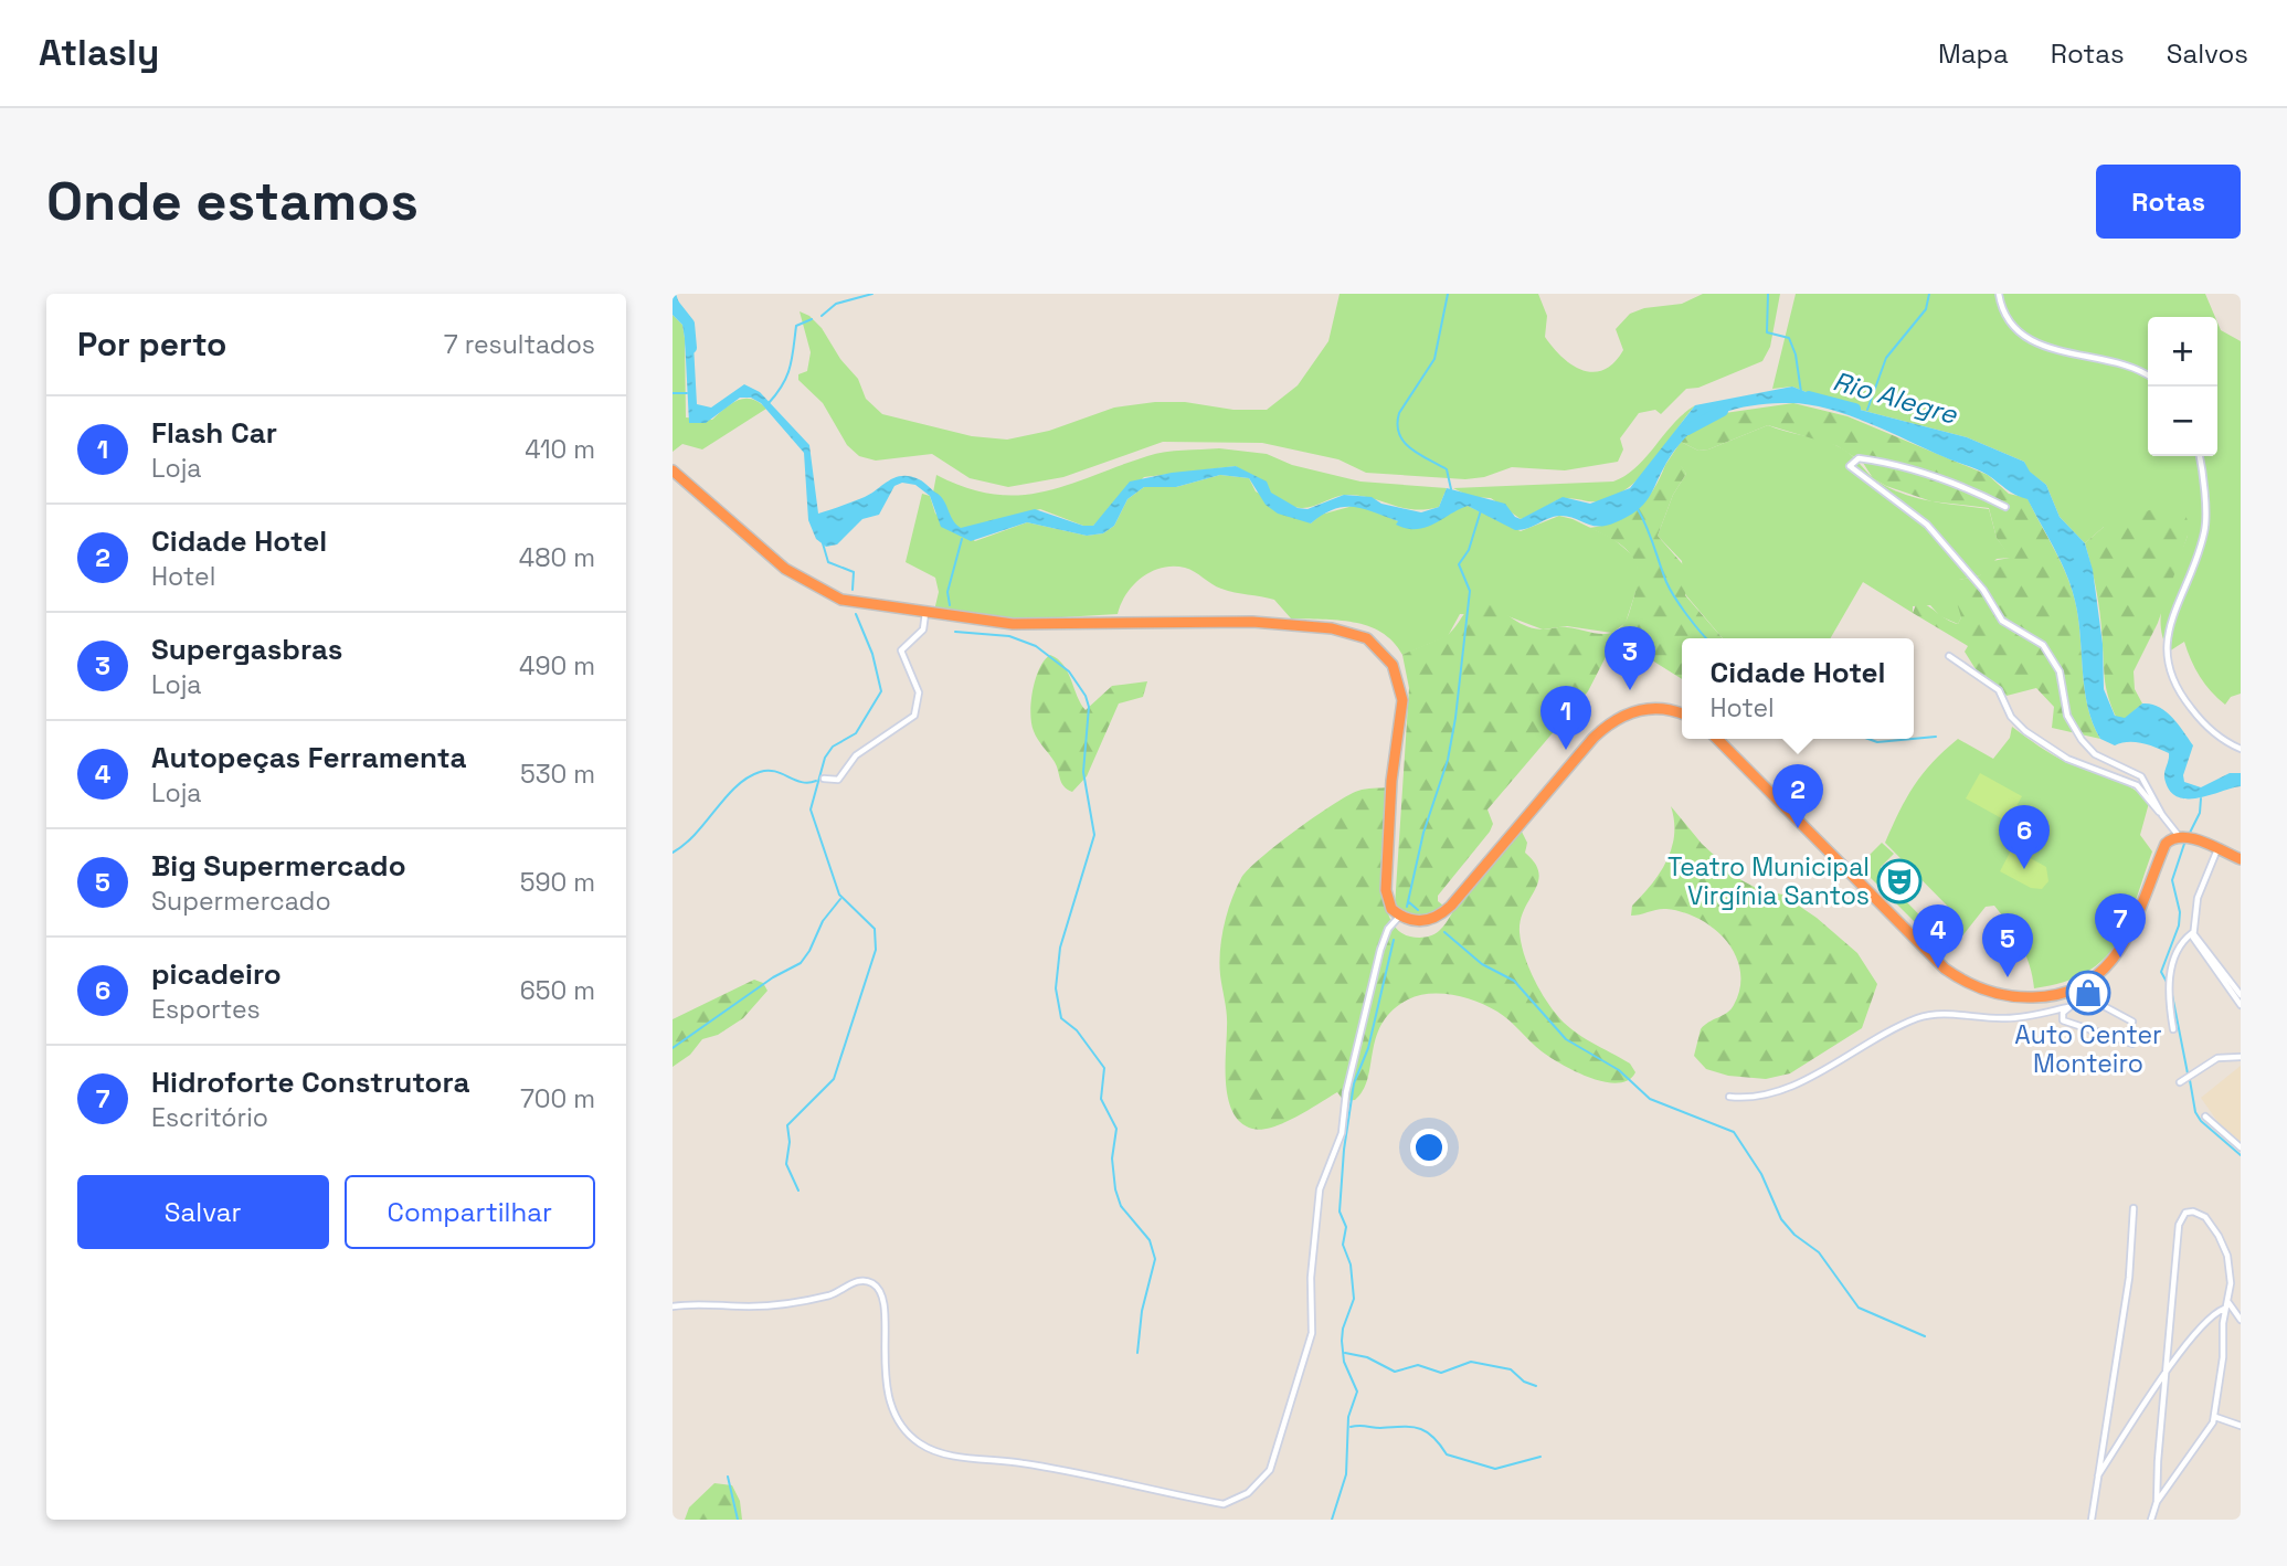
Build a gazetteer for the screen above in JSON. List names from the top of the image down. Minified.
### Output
{"water":["Rio Alegre"],"places":{"theatre":["Teatro Municipal Virgínia Santos"],"shop":["Auto Center Monteiro"]},"page":{"header":"Atlasly","nav":["Mapa","Rotas","Salvos"],"buttons":["Rotas",["Salvar","Compartilhar"]],"title":"Onde estamos","heading":["Por perto","7 resultados"],"map_buttons":["+","−"],"list":[{"mark":"1","name":"Flash Car","note":"Loja","value":"410 m"},{"mark":"2","name":"Cidade Hotel","note":"Hotel","value":"480 m"},{"mark":"3","name":"Supergasbras","note":"Loja","value":"490 m"},{"mark":"4","name":"Autopeças Ferramenta","note":"Loja","value":"530 m"},{"mark":"5","name":"Big Supermercado","note":"Supermercado","value":"590 m"},{"mark":"6","name":"picadeiro","note":"Esportes","value":"650 m"},{"mark":"7","name":"Hidroforte Construtora","note":"Escritório","value":"700 m"}],"pins":["3","1","2","6","7","4","5"],"popup":["Cidade Hotel","Hotel"]}}
